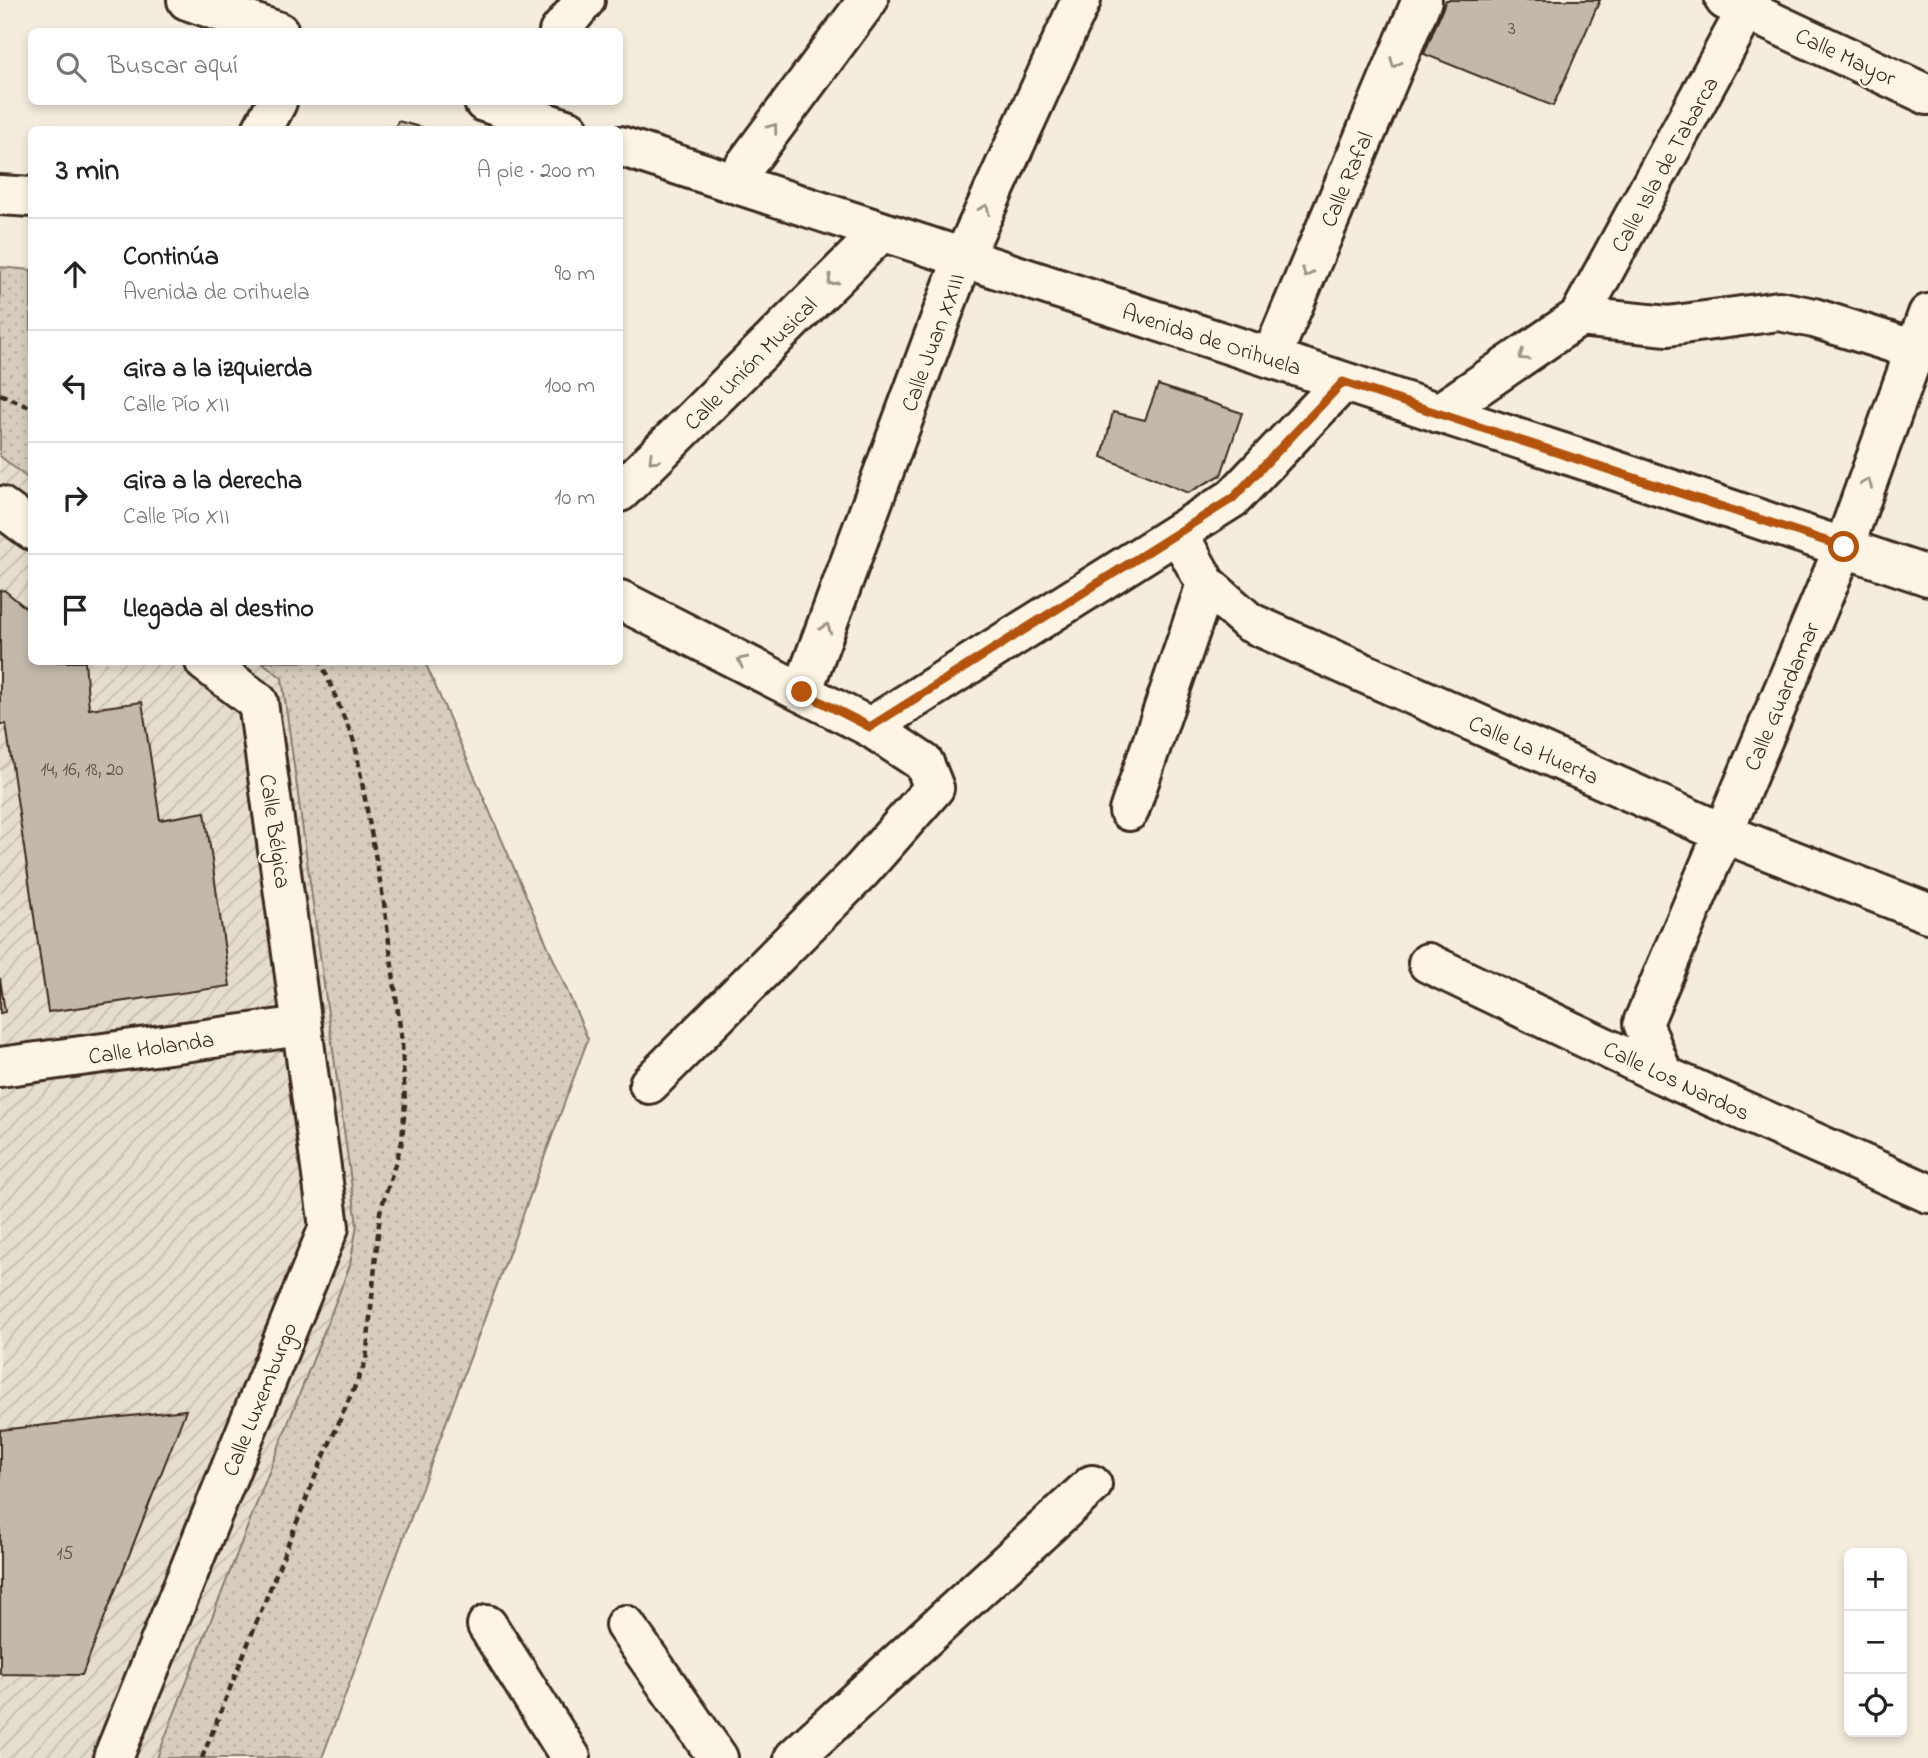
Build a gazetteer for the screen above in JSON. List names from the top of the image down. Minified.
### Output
{"streets":{"street":["Calle Mayor","Calle Isla de Tabarca","Calle Rafal","Avenida de Orihuela","Calle Juan XXIII","Calle Unión Musical","Calle Guardamar","Calle La Huerta","Calle Bélgica","Calle Holanda","Calle Los Nardos","Calle Luxemburgo"]},"crossings":[["Calle Mayor","Calle Isla de Tabarca"],["Calle Rafal","Avenida de Orihuela"],["Avenida de Orihuela","Calle Juan XXIII"],["Avenida de Orihuela","Calle Unión Musical"],["Avenida de Orihuela","Calle Guardamar"],["Calle Guardamar","Calle La Huerta"],["Calle Guardamar","Calle Los Nardos"],["Calle Bélgica","Calle Holanda"],["Calle Bélgica","Calle Luxemburgo"],["Calle Holanda","Calle Luxemburgo"]],"one_way":["Calle Rafal","Calle Unión Musical"],"house_numbers":["3","14, 16, 18, 20","15"],"page":{"search":"Buscar aquí","heading":["3 min","A pie · 200 m"],"list":[["Continúa","Avenida de Orihuela","90 m"],["Gira a la izquierda","Calle Pío XII","100 m"],["Gira a la derecha","Calle Pío XII","10 m"],"Llegada al destino"],"map_buttons":["+","−"]}}
